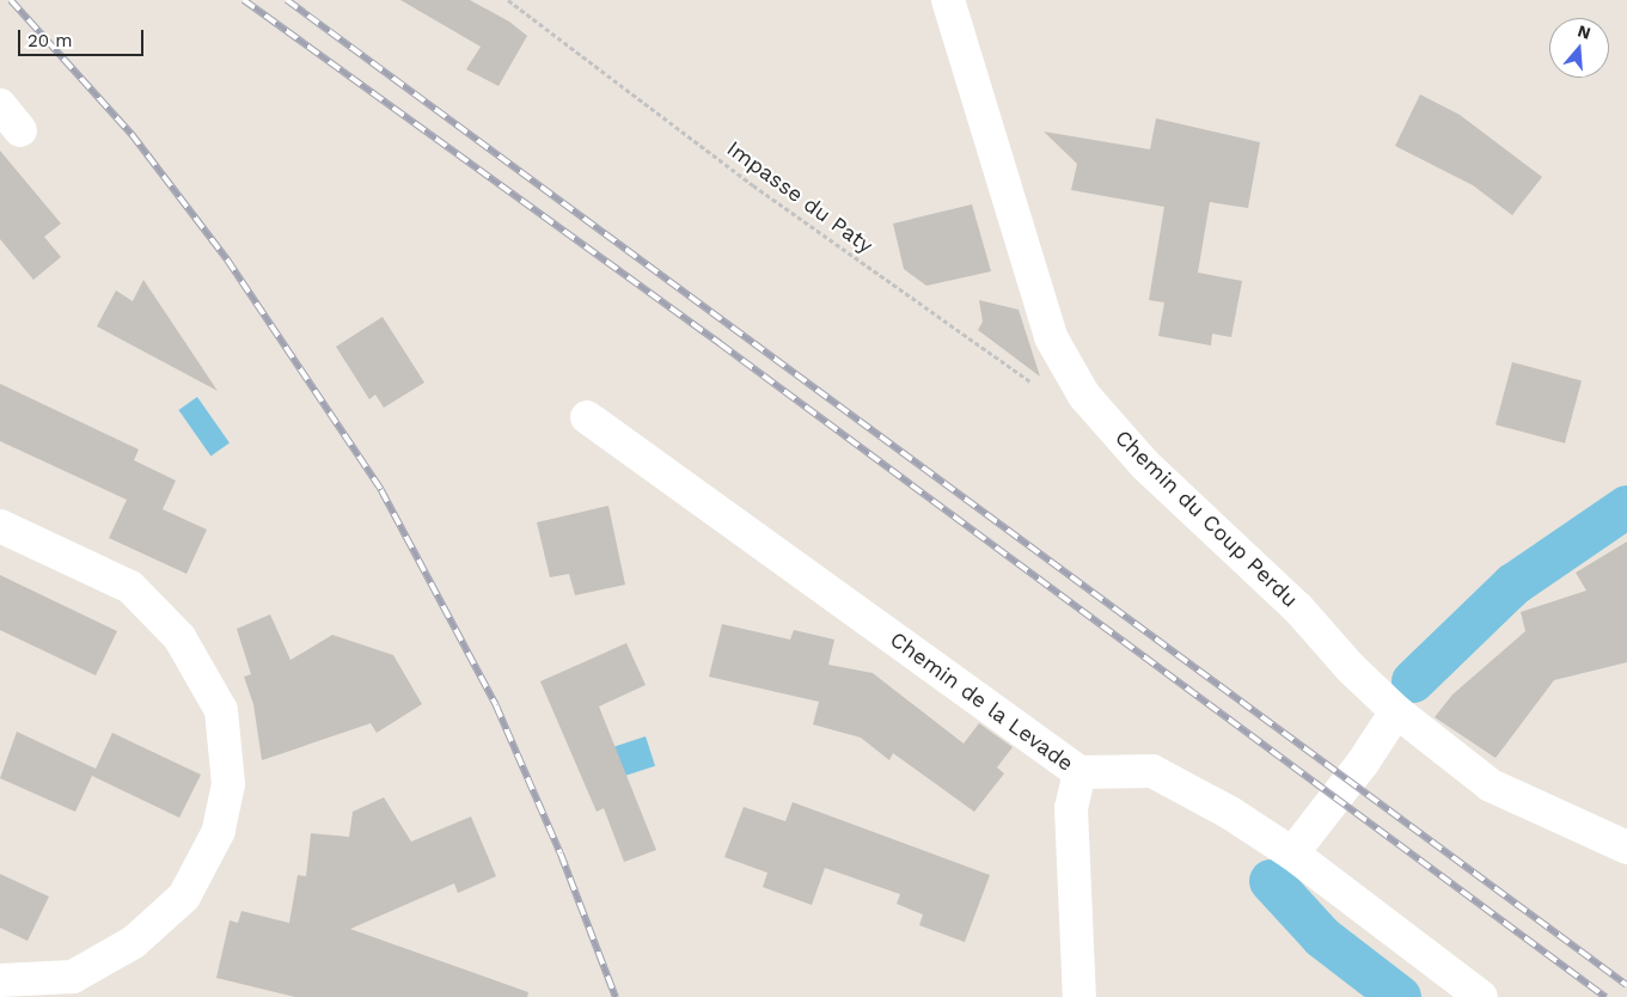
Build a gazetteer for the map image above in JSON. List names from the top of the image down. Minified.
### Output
{"streets":{"street":["Chemin du Coup Perdu","Chemin de la Levade"],"path":["Impasse du Paty"]},"crossings":[["Impasse du Paty","Chemin du Coup Perdu"]],"scale_bar":"20 m","north":"top"}
